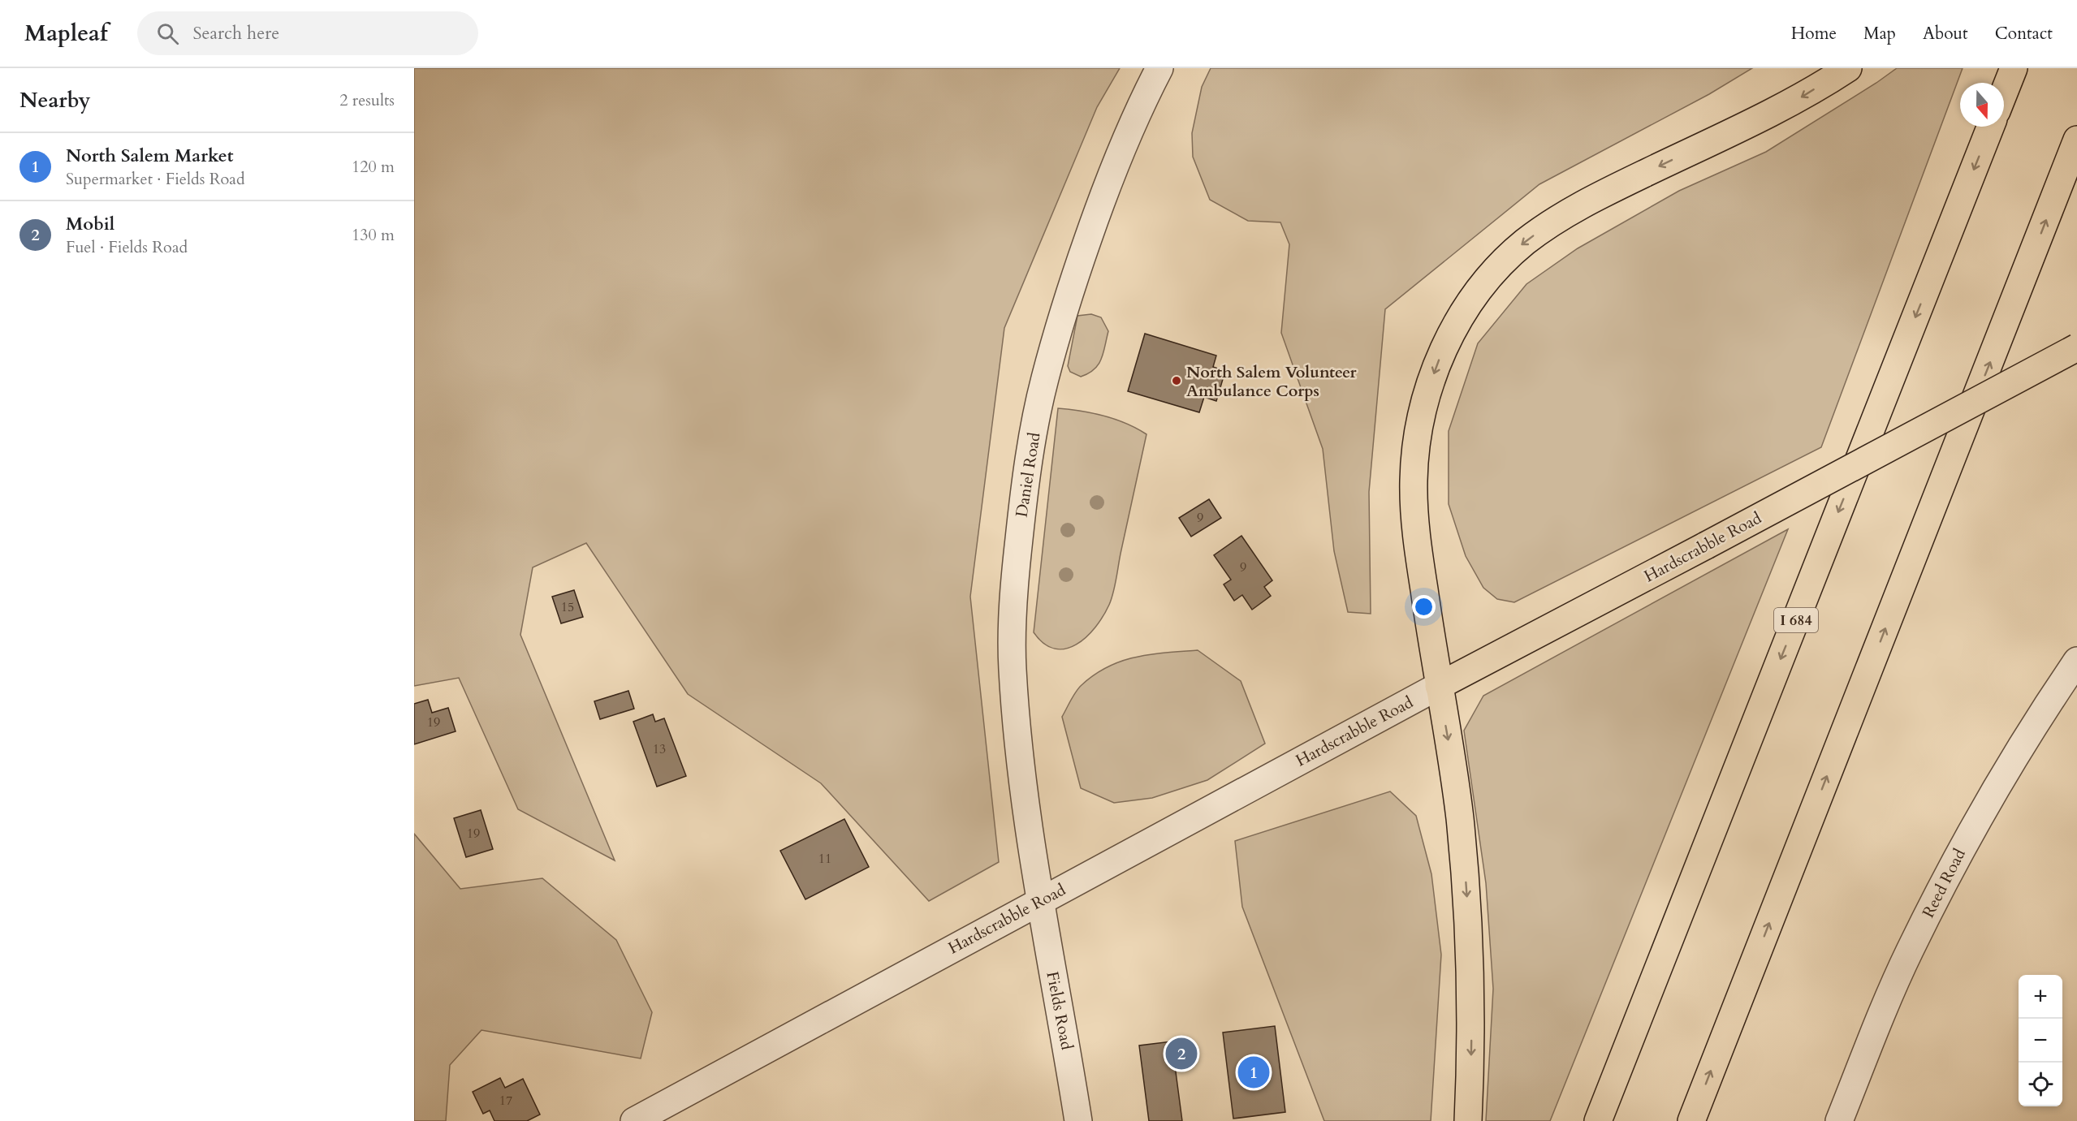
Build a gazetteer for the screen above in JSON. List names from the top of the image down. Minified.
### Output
{"streets":{"main road":["Hardscrabble Road","I 684"],"street":["Daniel Road","Reed Road","Fields Road"]},"crossings":[["Daniel Road","Hardscrabble Road"],["Daniel Road","Fields Road"],["Hardscrabble Road","Fields Road"]],"places":["North Salem Volunteer Ambulance Corps"],"house_numbers":["9","9","15","19","13","19","11","17"],"north":"bottom","page":{"header":"Mapleaf","search":"Search here","nav":["Home","Map","About","Contact"],"heading":["Nearby","2 results"],"list":[{"mark":"1","name":"North Salem Market","note":"Supermarket · Fields Road","value":"120 m"},{"mark":"2","name":"Mobil","note":"Fuel · Fields Road","value":"130 m"}],"map_buttons":["+","−"],"pins":["2","1"]}}
